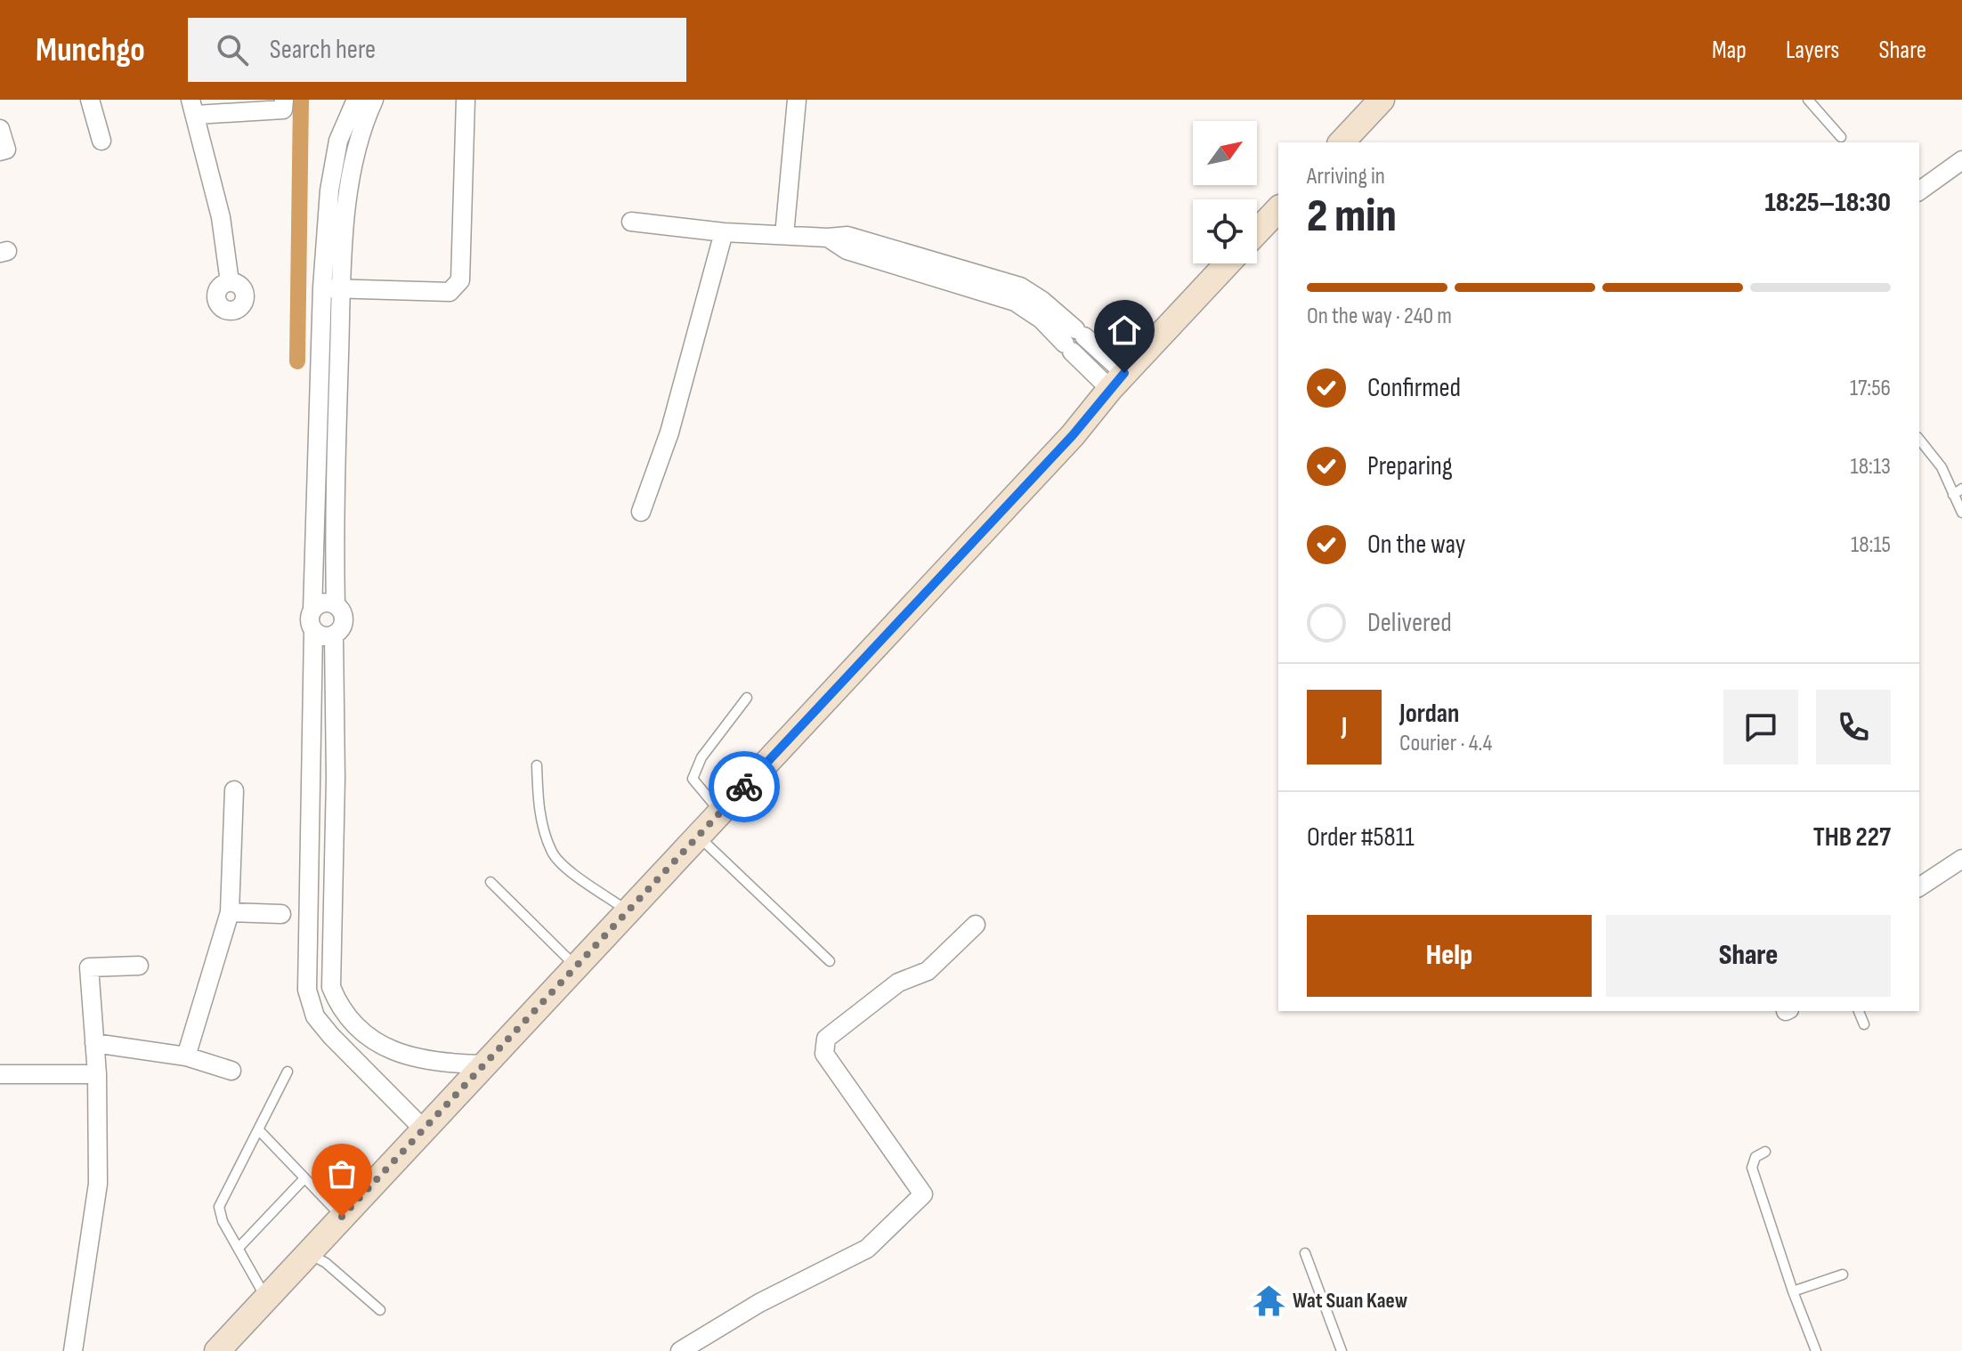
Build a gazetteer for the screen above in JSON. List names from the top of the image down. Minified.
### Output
{"places":{"temple":["Wat Suan Kaew"]},"north":"top right","page":{"header":"Munchgo","search":"Search here","nav":["Map","Layers","Share"],"heading":["2 min","Arriving in","18:25–18:30"],"panel":["Jordan","Courier · 4.4","Order #5811","THB 227"],"bar":"On the way · 240 m","list":[["Confirmed","17:56"],["Preparing","18:13"],["On the way","18:15"],"Delivered"],"round":"J","buttons":["Help","Share"]}}
